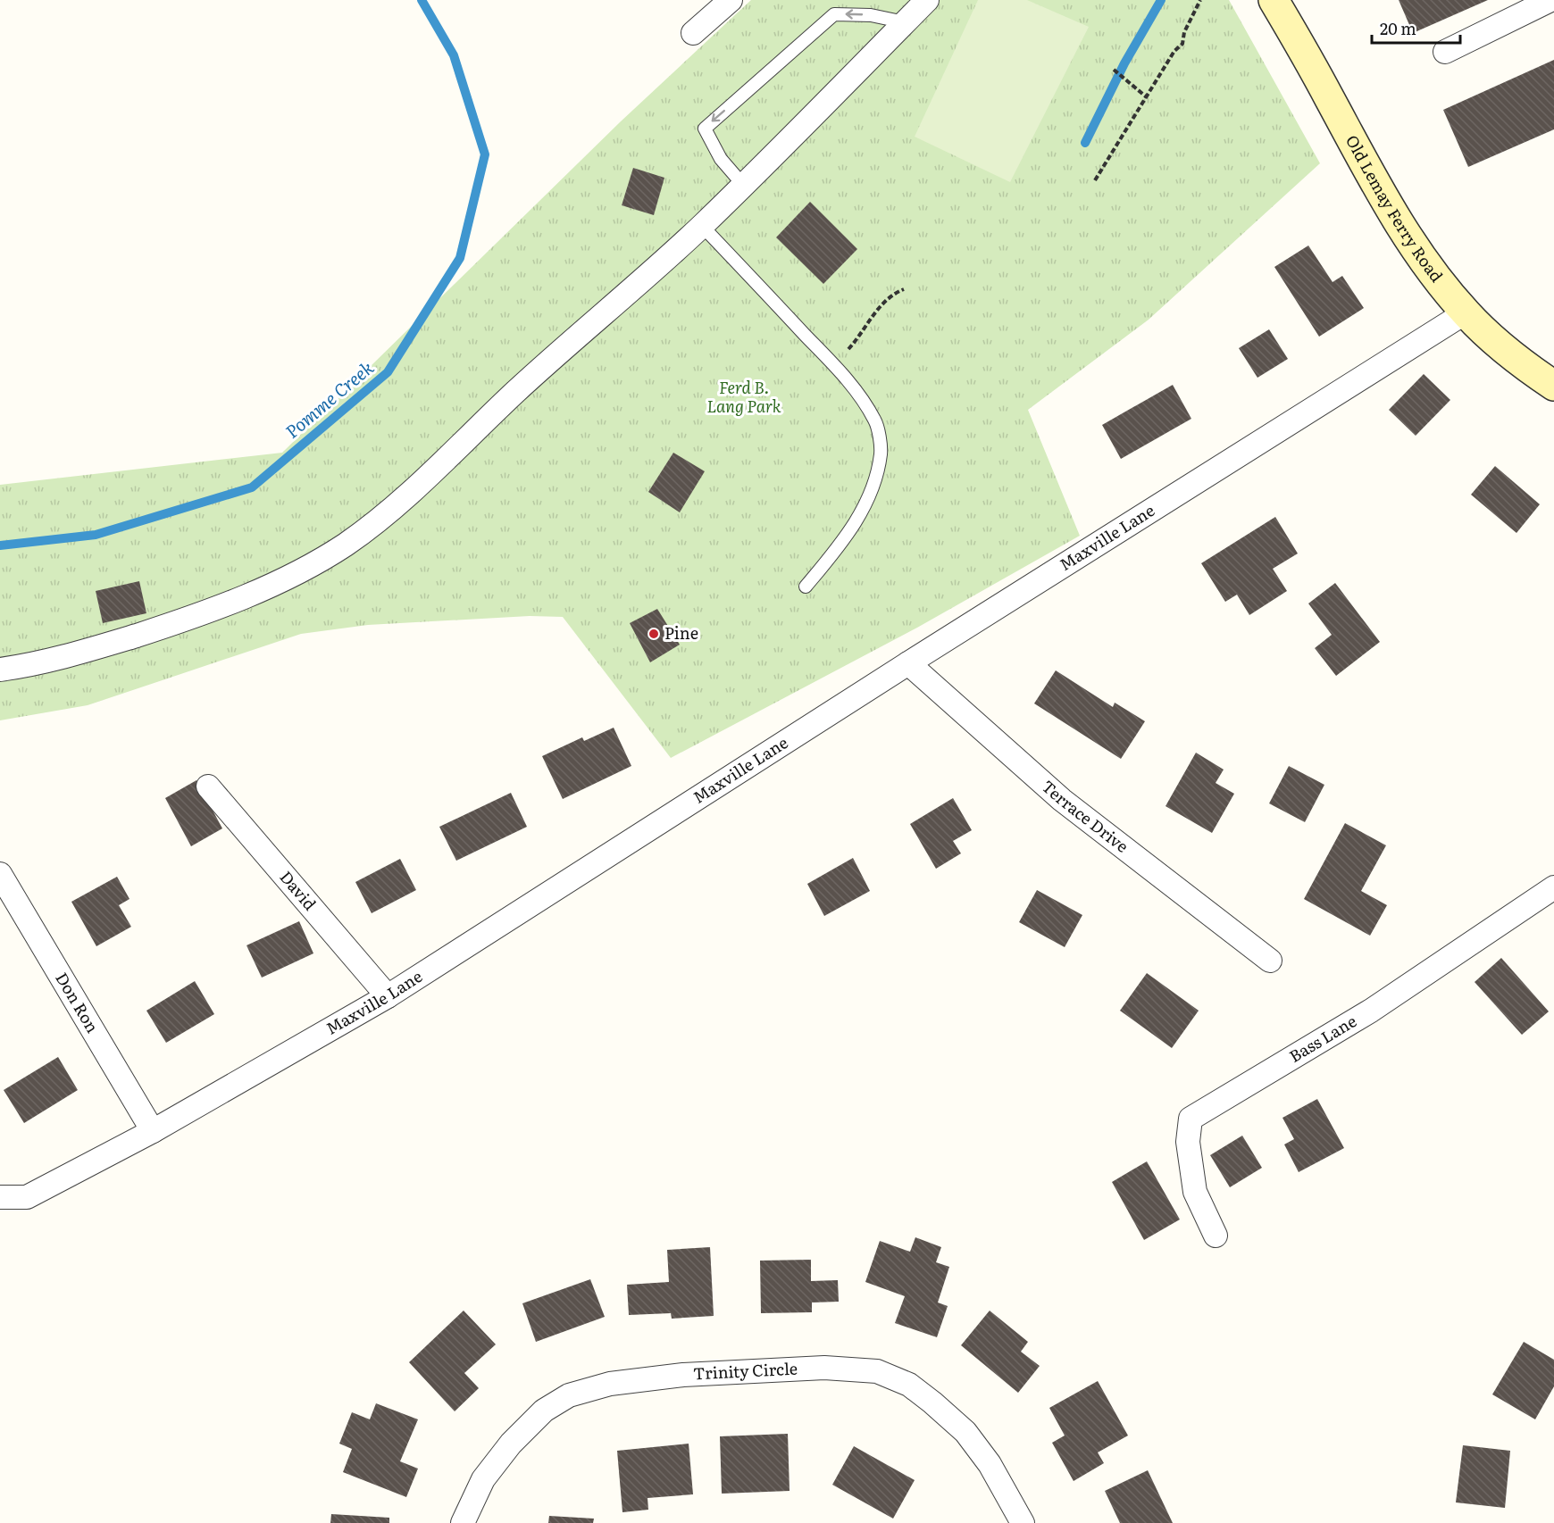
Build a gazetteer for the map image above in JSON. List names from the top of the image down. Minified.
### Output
{"streets":{"main road":["Old Lemay Ferry Road"],"street":["Maxville Lane","Terrace Drive","David","Don Ron","Bass Lane","Trinity Circle"]},"crossings":[["Old Lemay Ferry Road","Maxville Lane"],["Maxville Lane","Terrace Drive"],["Maxville Lane","David"],["Maxville Lane","Don Ron"]],"water":["Pomme Creek"],"parks":["Ferd B. Lang Park"],"places":["Pine"],"scale_bar":"20 m"}
